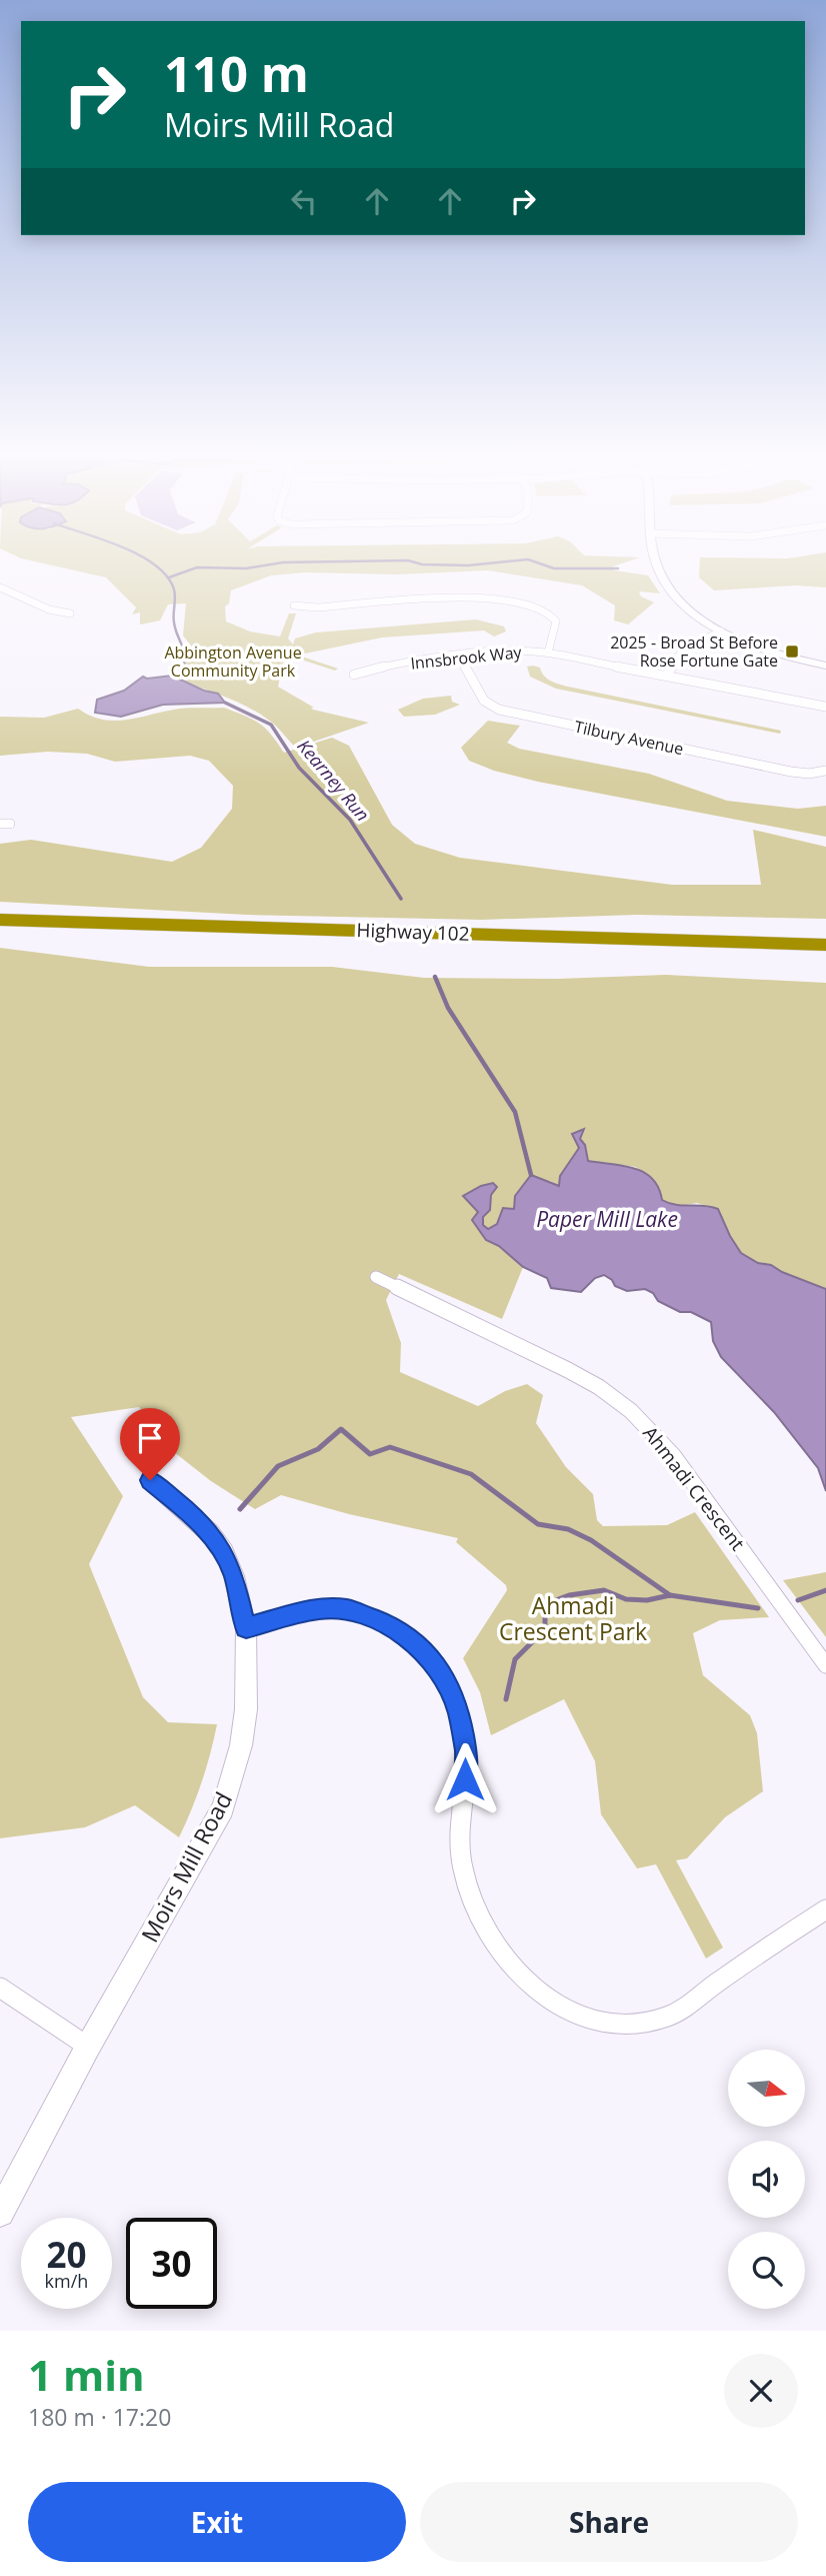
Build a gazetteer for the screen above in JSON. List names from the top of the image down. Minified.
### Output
{"streets":{"highway":["Highway 102"],"street":["Innsbrook Way","Tilbury Avenue","Ahmadi Crescent","Moirs Mill Road"]},"crossings":[["Innsbrook Way","Tilbury Avenue"]],"water":["Kearney Run","Paper Mill Lake"],"parks":["Abbington Avenue Community Park","Ahmadi Crescent Park"],"places":{"transit":["2025 - Broad St Before Rose Fortune Gate"]},"north":"right","page":{"turn":["110 m","Moirs Mill Road"],"speed":"20 km/h","limit":"30","heading":["1 min","180 m · 17:20"],"buttons":["Exit","Share"]}}
